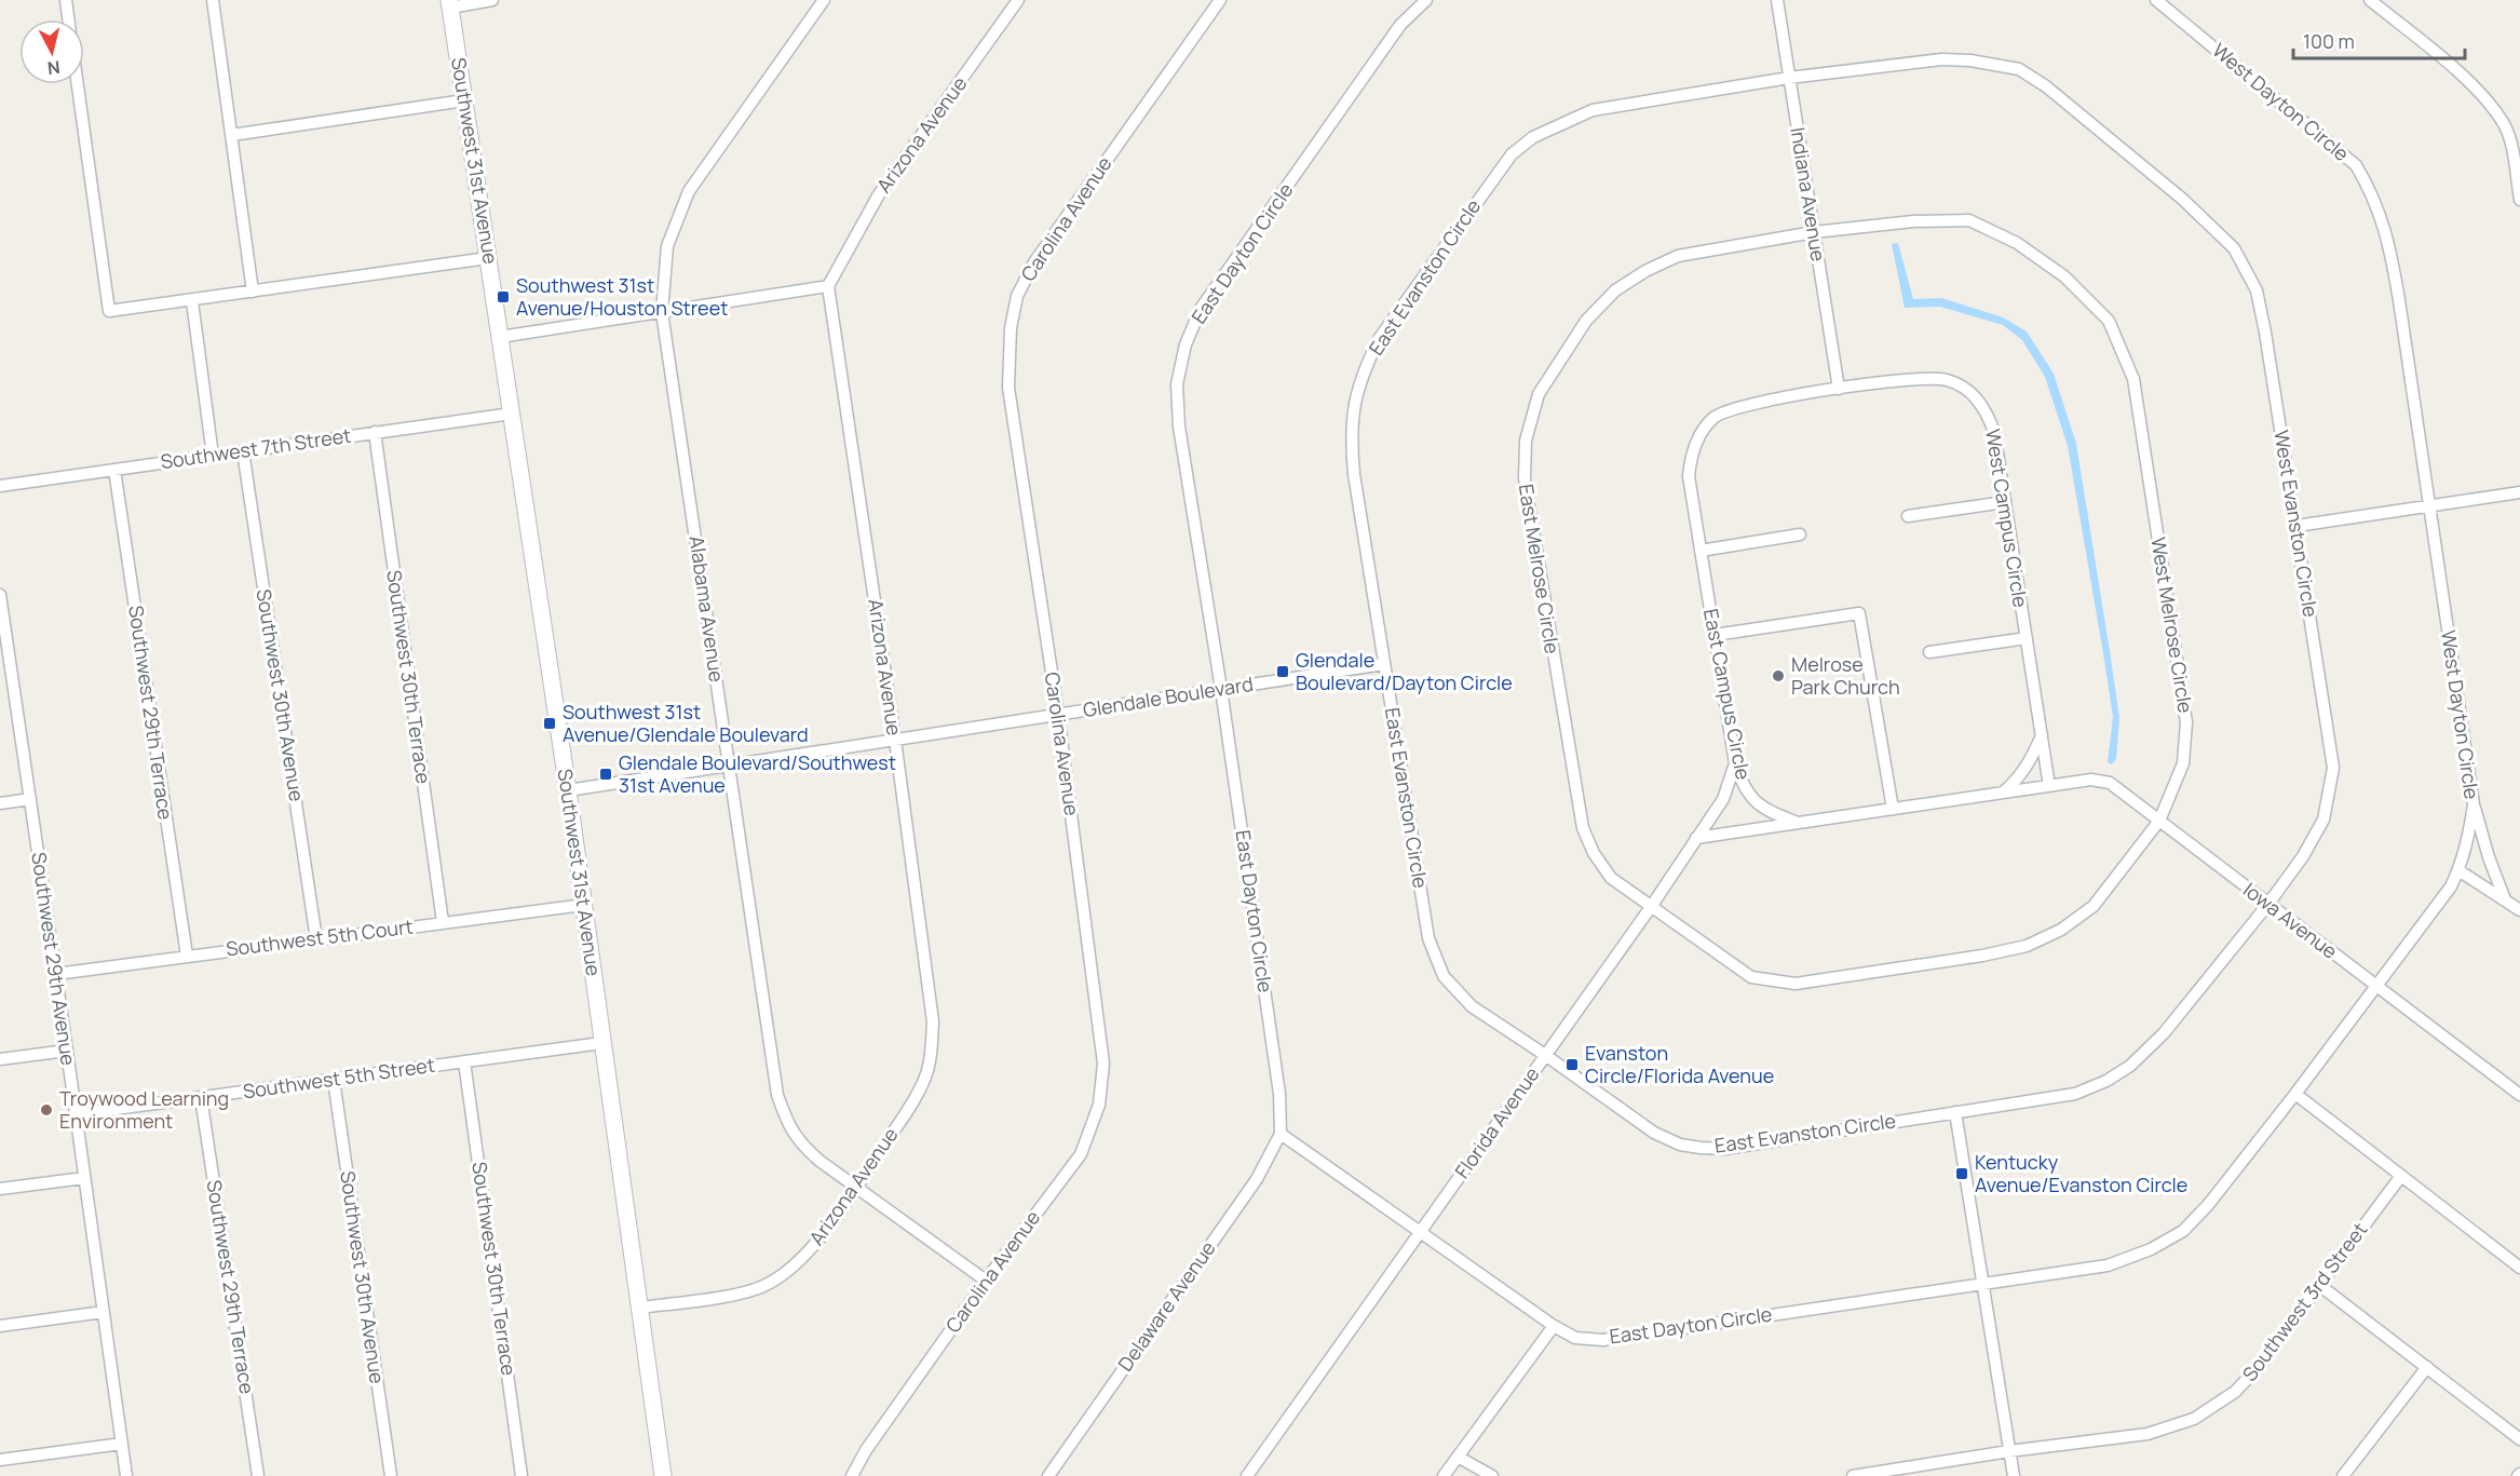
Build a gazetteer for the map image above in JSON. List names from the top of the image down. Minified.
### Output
{"streets":{"main road":["Southwest 31st Avenue"],"street":["West Dayton Circle","Arizona Avenue","Indiana Avenue","Carolina Avenue","East Dayton Circle","East Evanston Circle","Southwest 7th Street","West Campus Circle","West Evanston Circle","East Melrose Circle","Alabama Avenue","West Melrose Circle","Southwest 30th Terrace","East Campus Circle","Southwest 30th Avenue","Glendale Boulevard","Southwest 29th Terrace","Iowa Avenue","Southwest 5th Court","Southwest 29th Avenue","Southwest 5th Street","Florida Avenue","Southwest 3rd Street","Delaware Avenue"]},"crossings":[["West Dayton Circle","East Dayton Circle"],["West Dayton Circle","Iowa Avenue"],["Arizona Avenue","Southwest 31st Avenue"],["Arizona Avenue","Alabama Avenue"],["Arizona Avenue","Glendale Boulevard"],["Southwest 31st Avenue","Southwest 7th Street"],["Southwest 31st Avenue","Glendale Boulevard"],["Southwest 31st Avenue","Southwest 5th Court"],["Southwest 31st Avenue","Southwest 5th Street"],["Indiana Avenue","East Evanston Circle"],["Indiana Avenue","West Campus Circle"],["Indiana Avenue","West Evanston Circle"],["Indiana Avenue","East Melrose Circle"],["Indiana Avenue","West Melrose Circle"],["Indiana Avenue","East Campus Circle"],["Carolina Avenue","Alabama Avenue"],["Carolina Avenue","Glendale Boulevard"],["East Dayton Circle","Glendale Boulevard"],["East Dayton Circle","Florida Avenue"],["East Dayton Circle","Delaware Avenue"],["East Evanston Circle","West Evanston Circle"],["East Evanston Circle","Glendale Boulevard"],["East Evanston Circle","Florida Avenue"],["Southwest 7th Street","Southwest 30th Terrace"],["Southwest 7th Street","Southwest 30th Avenue"],["Southwest 7th Street","Southwest 29th Terrace"],["West Campus Circle","East Campus Circle"],["West Campus Circle","Iowa Avenue"],["West Evanston Circle","Iowa Avenue"],["East Melrose Circle","West Melrose Circle"],["East Melrose Circle","Florida Avenue"],["Alabama Avenue","Glendale Boulevard"],["West Melrose Circle","Iowa Avenue"],["Southwest 30th Terrace","Southwest 5th Court"],["Southwest 30th Terrace","Southwest 5th Street"],["East Campus Circle","Florida Avenue"],["Southwest 30th Avenue","Southwest 5th Court"],["Southwest 30th Avenue","Southwest 5th Street"],["Southwest 29th Terrace","Southwest 5th Court"],["Southwest 29th Terrace","Southwest 5th Street"],["Southwest 5th Court","Southwest 29th Avenue"],["Southwest 29th Avenue","Southwest 5th Street"]],"places":{"transit":["Southwest 31st Avenue/Houston Street","Glendale Boulevard/Dayton Circle","Southwest 31st Avenue/Glendale Boulevard","Glendale Boulevard/Southwest 31st Avenue","Evanston Circle/Florida Avenue","Kentucky Avenue/Evanston Circle"],"other":["Melrose Park Church","Troywood Learning Environment"]},"scale_bar":"100 m","north":"bottom"}
